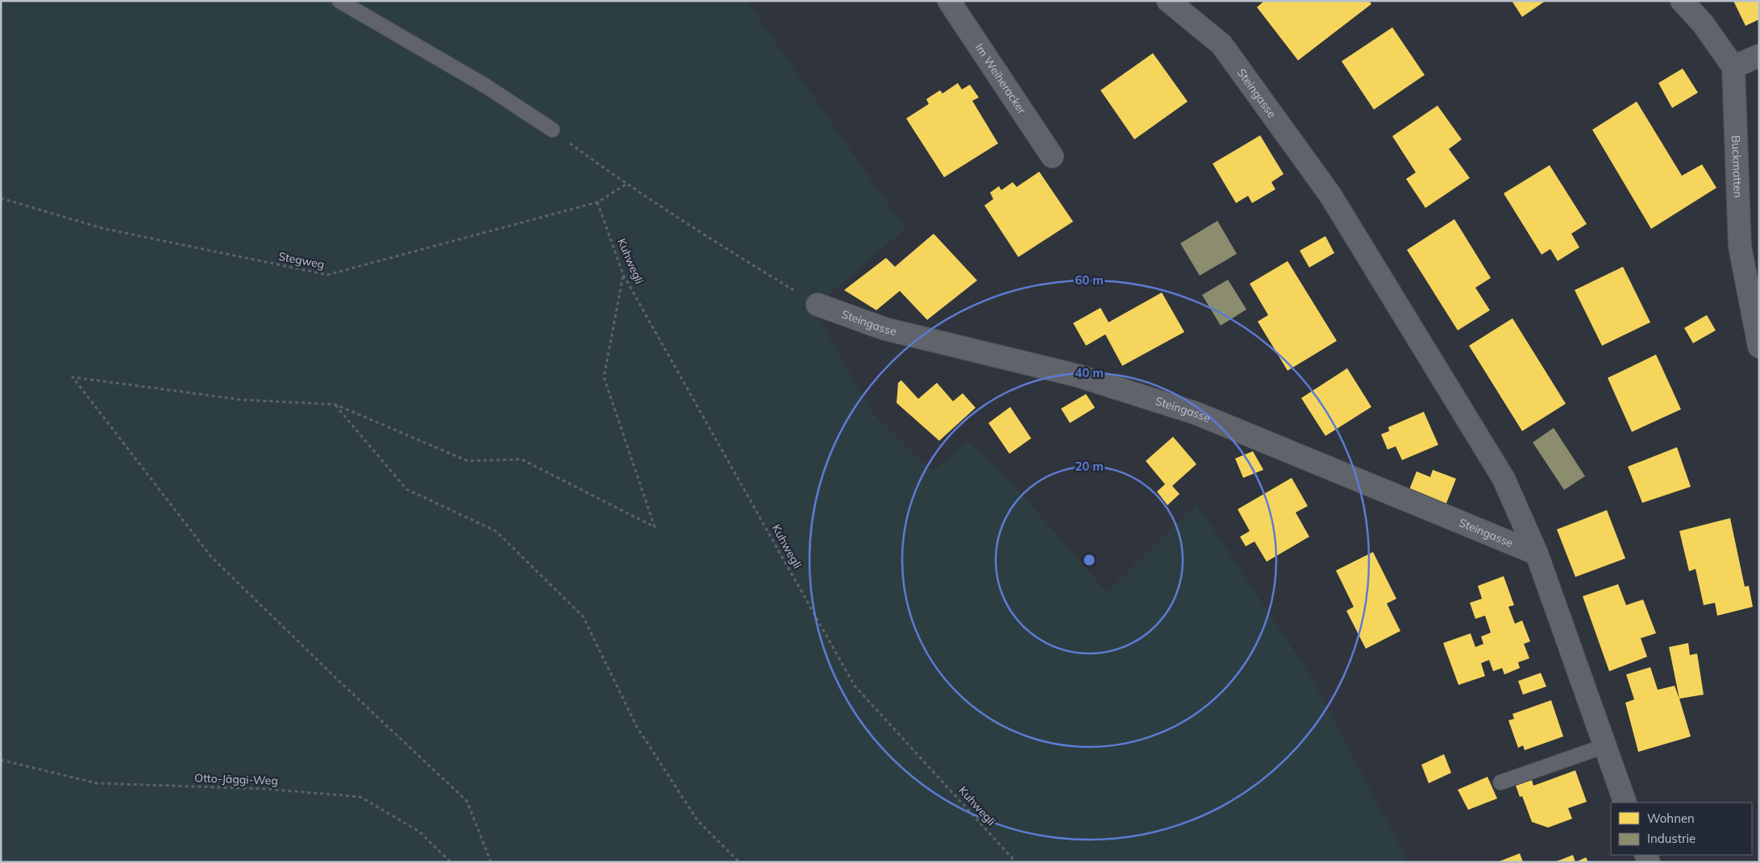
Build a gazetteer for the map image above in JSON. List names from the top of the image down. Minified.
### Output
{"streets":{"street":["Im Weiheracker","Steingasse","Buckmatten"],"path":["Stegweg","Kuhwegli","Otto-Jäggi-Weg"]},"crossings":[["Stegweg","Kuhwegli"]],"legend":["Wohnen","Industrie"],"rings":["60 m","40 m","20 m"]}
